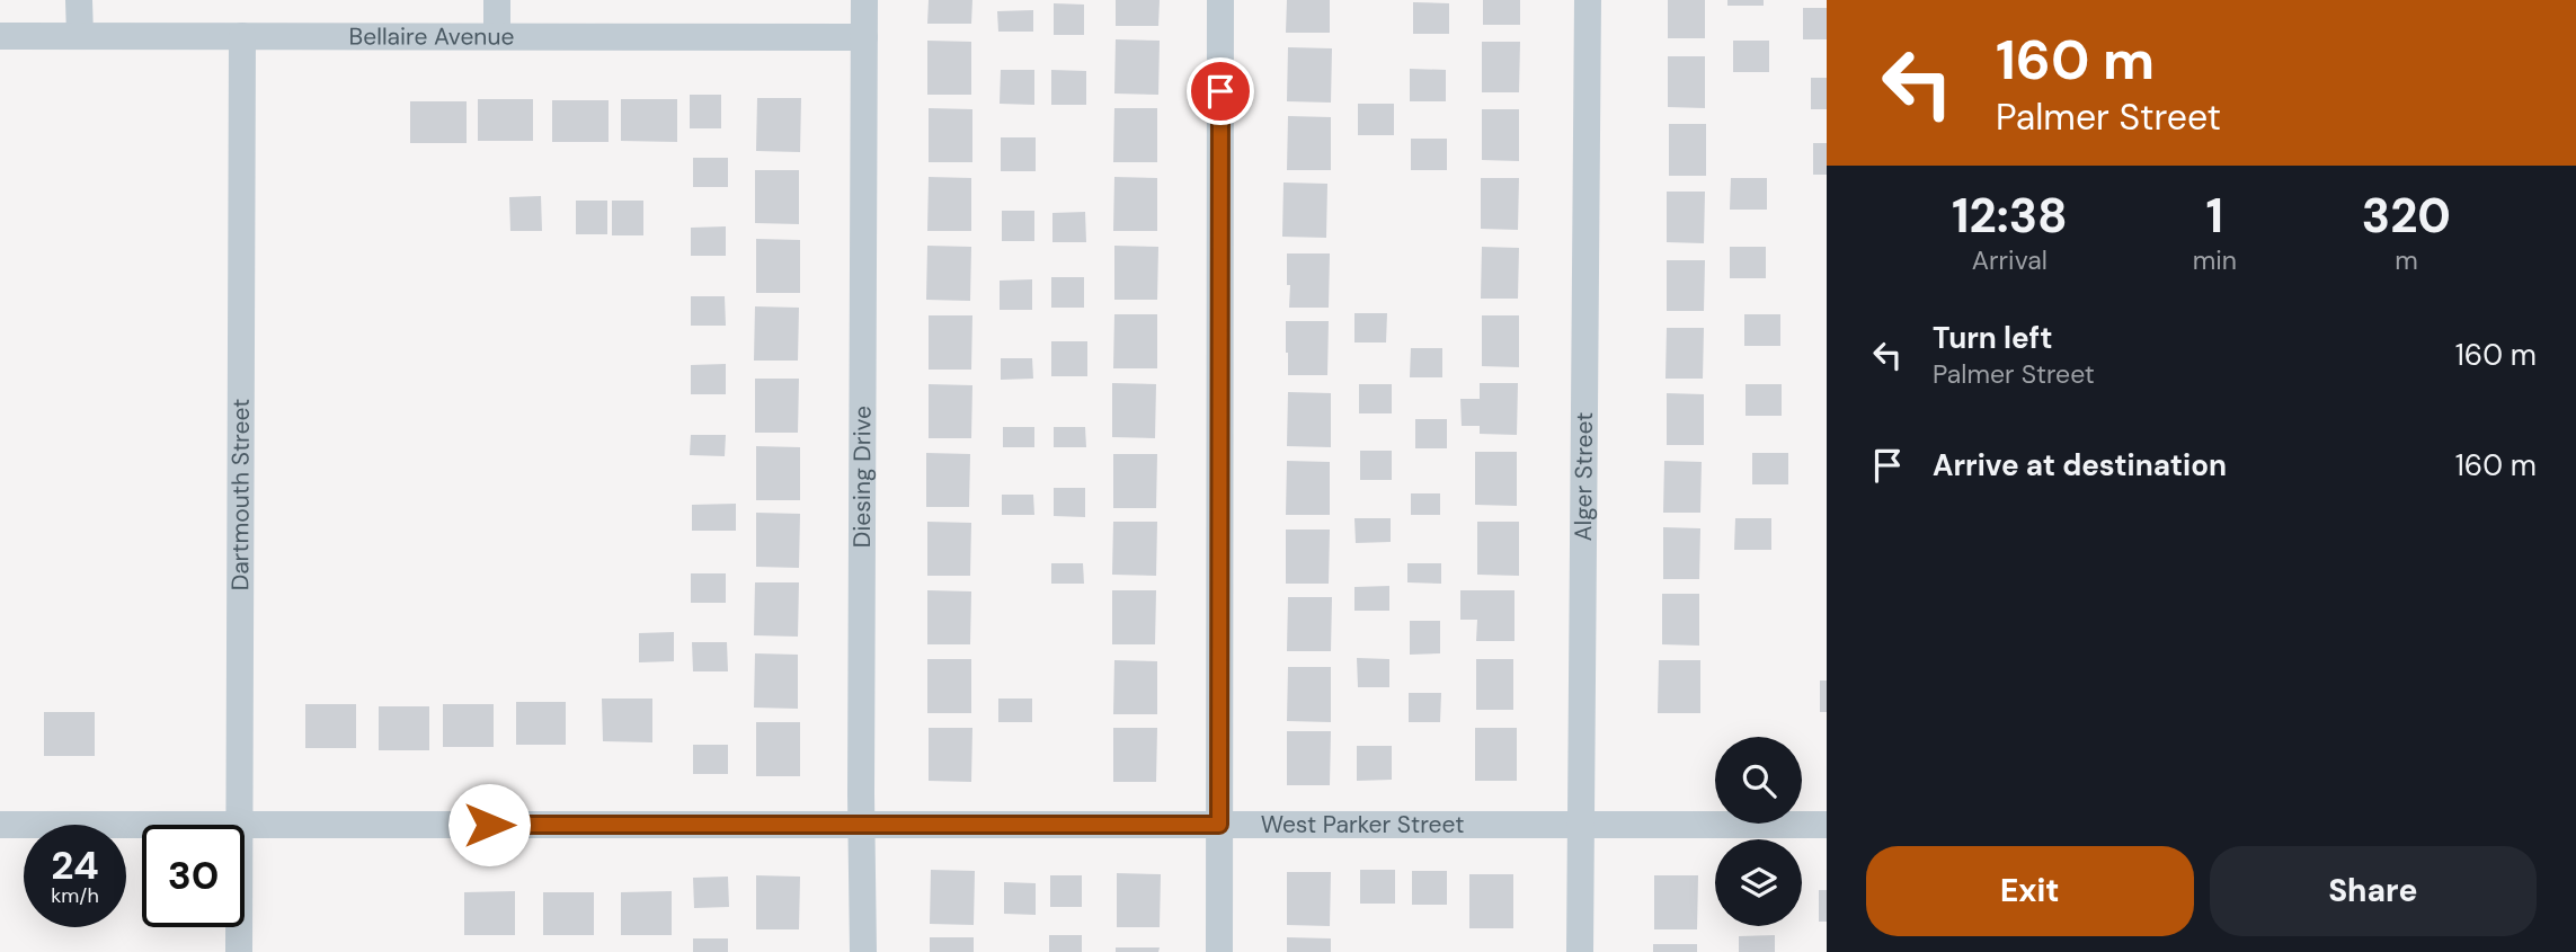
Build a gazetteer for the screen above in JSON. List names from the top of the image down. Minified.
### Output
{"streets":{"street":["Bellaire Avenue","Diesing Drive","Alger Street","Dartmouth Street","West Parker Street"]},"crossings":[["Bellaire Avenue","Diesing Drive"],["Bellaire Avenue","Dartmouth Street"],["Diesing Drive","West Parker Street"],["Alger Street","West Parker Street"],["Dartmouth Street","West Parker Street"]],"page":{"turn":["160 m","Palmer Street"],"eta":["12:38","Arrival","1","min","320","m"],"list":[{"name":"Turn left","note":"Palmer Street","value":"160 m"},{"name":"Arrive at destination","value":"160 m"}],"speed":"24 km/h","limit":"30","buttons":["Exit","Share"]}}
